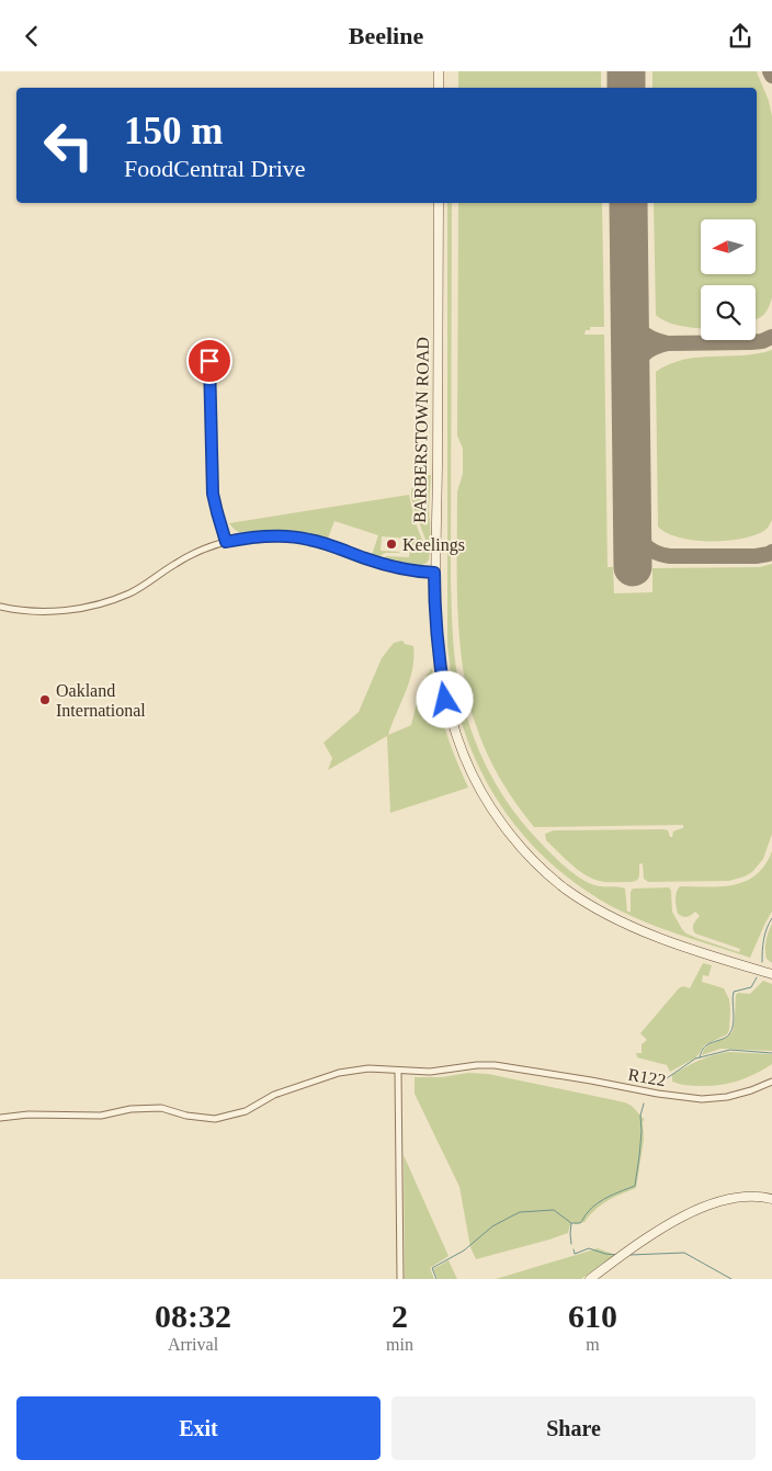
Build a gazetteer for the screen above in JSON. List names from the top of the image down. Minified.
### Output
{"streets":{"main road":["BARBERSTOWN ROAD"],"street":["R122"]},"places":["Keelings","Oakland International"],"north":"left","page":{"header":"Beeline","turn":["150 m","FoodCentral Drive"],"eta":["08:32","Arrival","2","min","610","m"],"buttons":["Exit","Share"]}}
